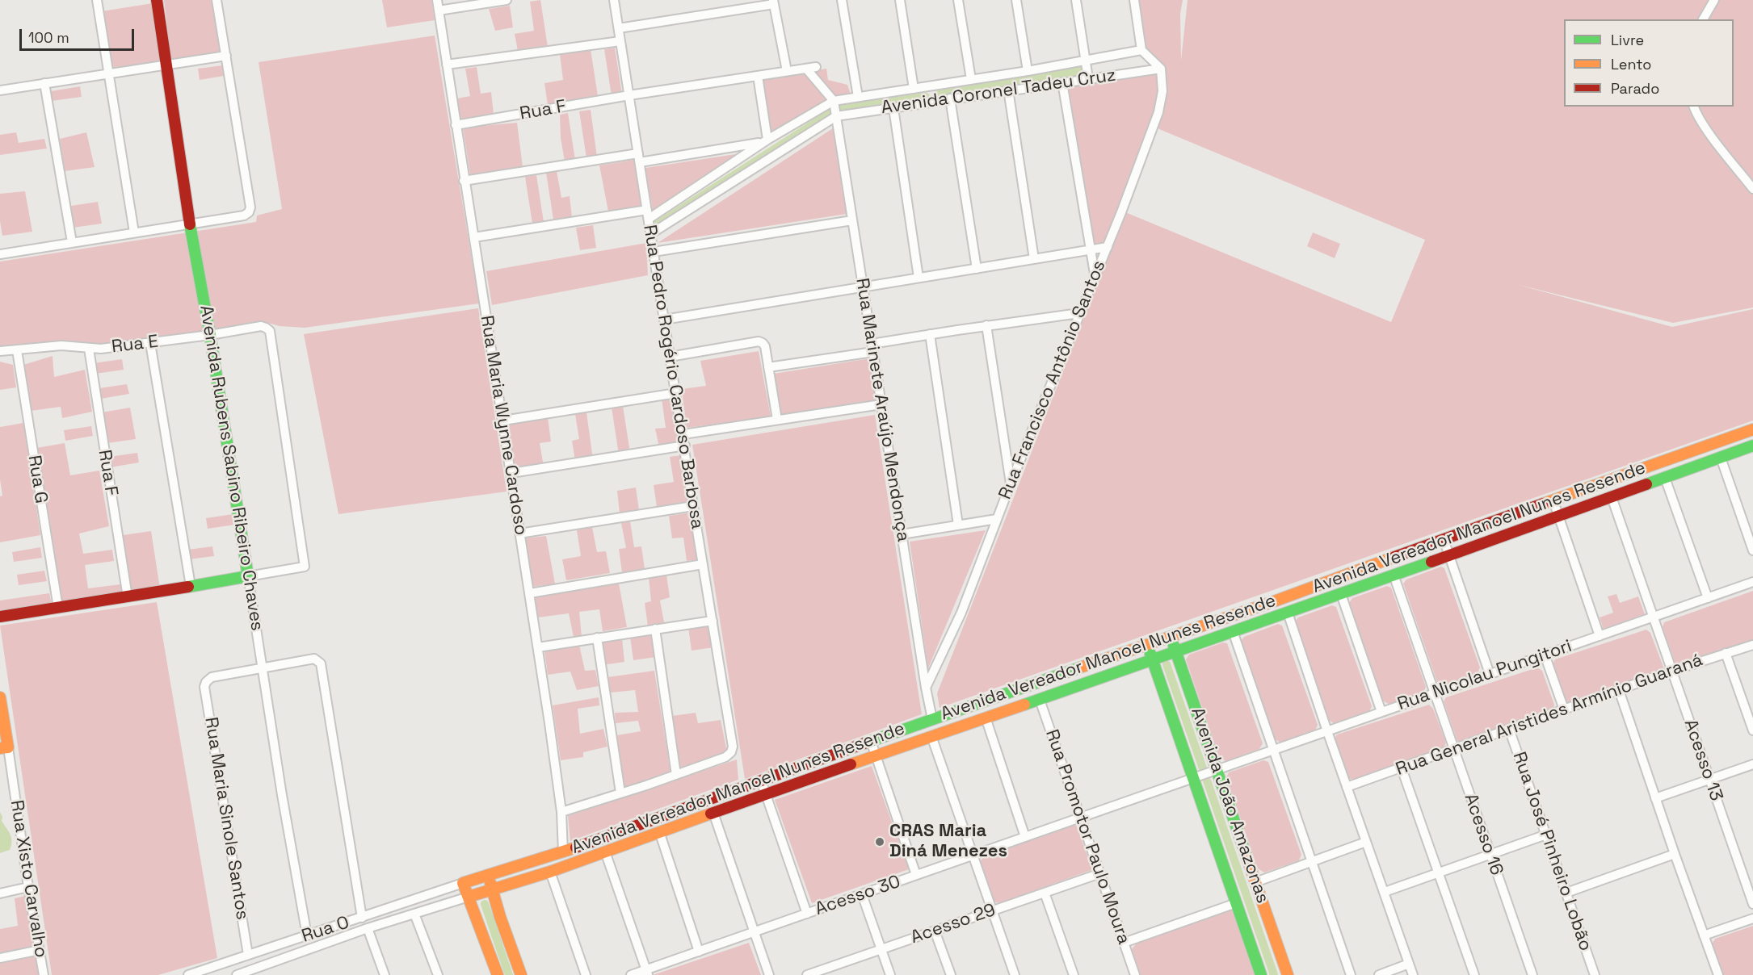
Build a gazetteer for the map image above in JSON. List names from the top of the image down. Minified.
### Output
{"streets":{"street":["Avenida Coronel Tadeu Cruz","Rua F","Rua E","Rua Pedro Rogério Cardoso Barbosa","Rua Francisco Antônio Santos","Rua Marinete Araújo Mendonça","Rua Maria Wynne Cardoso","Avenida Rubens Sabino Ribeiro Chaves","Rua G","Avenida Vereador Manoel Nunes Resende","Rua Nicolau Pungitori","Rua General Aristides Armínio Guaraná","Acesso 13","Avenida João Amazonas","Rua Maria Sinole Santos","Acesso 16","Rua Promotor Paulo Moura","Rua José Pinheiro Lobão","Rua Xisto Carvalho","Acesso 30","Acesso 29","Rua O"]},"crossings":[["Avenida Coronel Tadeu Cruz","Rua Francisco Antônio Santos"],["Avenida Coronel Tadeu Cruz","Rua Marinete Araújo Mendonça"],["Rua F","Rua E"],["Rua F","Rua Pedro Rogério Cardoso Barbosa"],["Rua F","Rua Maria Wynne Cardoso"],["Rua E","Avenida Rubens Sabino Ribeiro Chaves"],["Rua E","Rua G"],["Rua Francisco Antônio Santos","Rua Marinete Araújo Mendonça"],["Rua Marinete Araújo Mendonça","Avenida Vereador Manoel Nunes Resende"],["Rua Maria Wynne Cardoso","Avenida Vereador Manoel Nunes Resende"],["Avenida Rubens Sabino Ribeiro Chaves","Rua Maria Sinole Santos"],["Avenida Rubens Sabino Ribeiro Chaves","Rua O"],["Avenida Vereador Manoel Nunes Resende","Acesso 13"],["Avenida Vereador Manoel Nunes Resende","Avenida João Amazonas"],["Avenida Vereador Manoel Nunes Resende","Acesso 16"],["Avenida Vereador Manoel Nunes Resende","Rua Promotor Paulo Moura"],["Avenida Vereador Manoel Nunes Resende","Rua O"],["Rua Nicolau Pungitori","Acesso 13"],["Rua Nicolau Pungitori","Avenida João Amazonas"],["Rua Nicolau Pungitori","Acesso 16"],["Rua Nicolau Pungitori","Acesso 30"],["Rua General Aristides Armínio Guaraná","Acesso 13"],["Rua General Aristides Armínio Guaraná","Acesso 16"],["Rua General Aristides Armínio Guaraná","Rua José Pinheiro Lobão"],["Avenida João Amazonas","Acesso 30"],["Rua Maria Sinole Santos","Rua O"],["Rua Promotor Paulo Moura","Acesso 30"],["Rua Promotor Paulo Moura","Acesso 29"]],"places":["CRAS Maria Diná Menezes"],"legend":["Livre","Lento","Parado"],"scale_bar":"100 m"}
